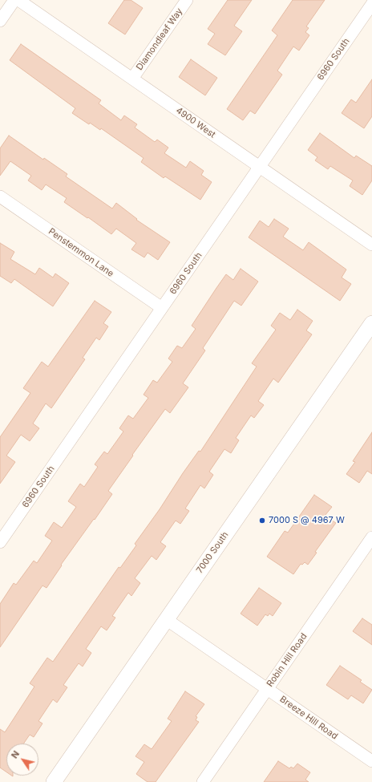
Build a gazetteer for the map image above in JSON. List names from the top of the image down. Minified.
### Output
{"streets":{"street":["Diamondleaf Way","6960 South","4900 West","Penstemmon Lane","7000 South","Robin Hill Road","Breeze Hill Road"]},"crossings":[["Diamondleaf Way","4900 West"],["6960 South","4900 West"],["6960 South","Penstemmon Lane"],["7000 South","Breeze Hill Road"],["Robin Hill Road","Breeze Hill Road"]],"places":["7000 S @ 4967 W"],"north":"top left"}
